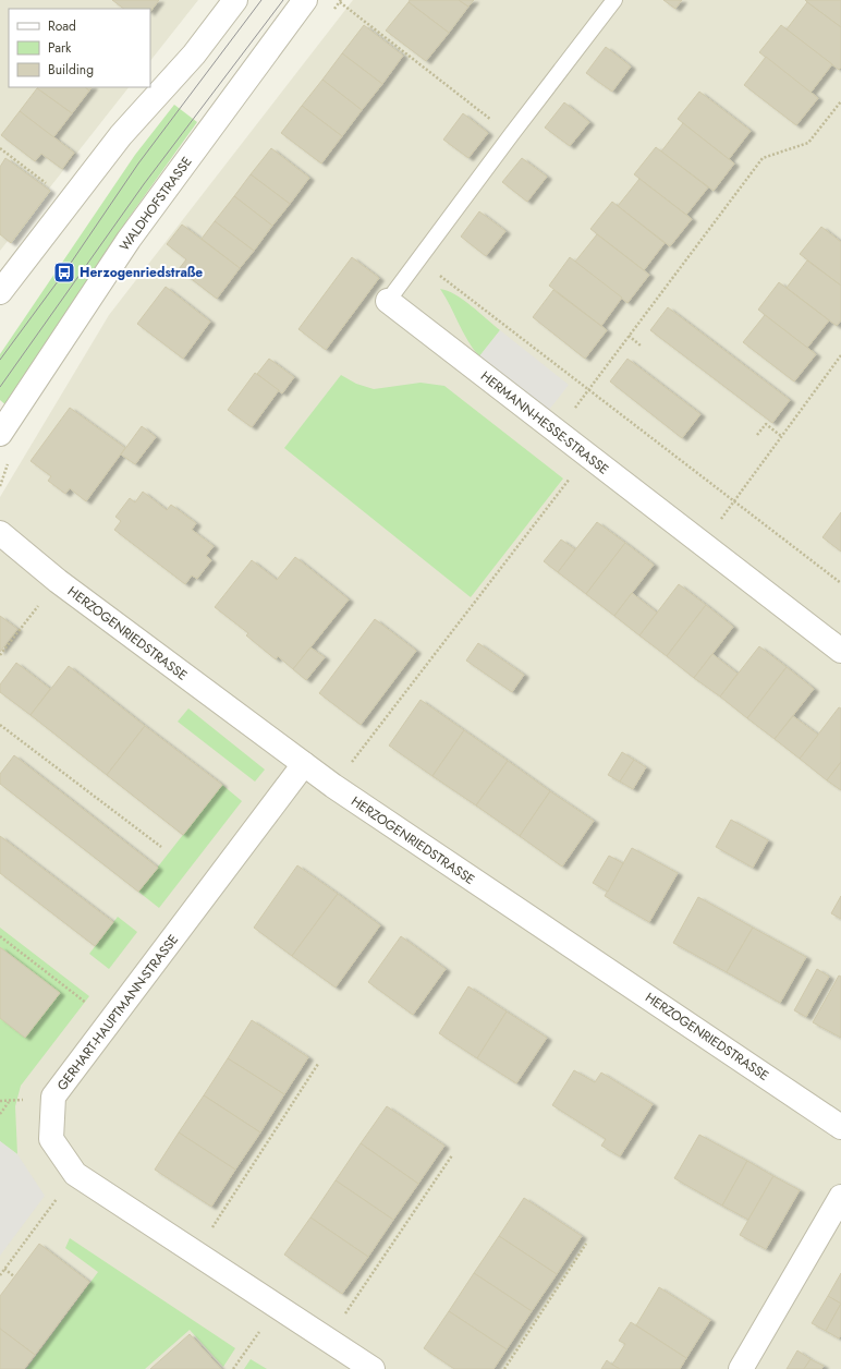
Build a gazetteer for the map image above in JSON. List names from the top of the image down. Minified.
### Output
{"streets":{"street":["WALDHOFSTRASSE","HERMANN-HESSE-STRASSE","HERZOGENRIEDSTRASSE","GERHART-HAUPTMANN-STRASSE"]},"crossings":[["HERZOGENRIEDSTRASSE","GERHART-HAUPTMANN-STRASSE"]],"places":{"bus stop":["Herzogenriedstraße"]},"legend":["Road","Park","Building"]}
